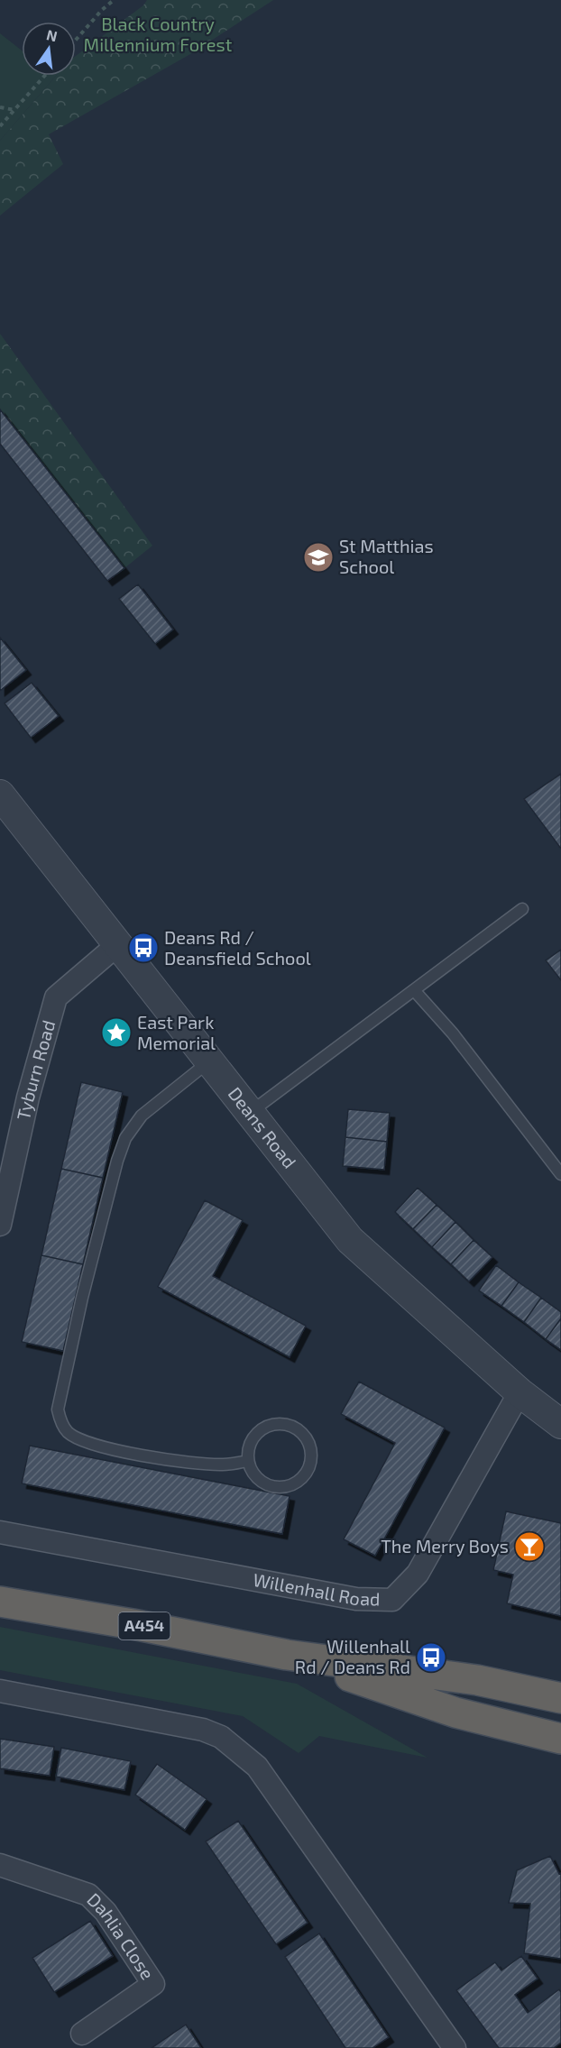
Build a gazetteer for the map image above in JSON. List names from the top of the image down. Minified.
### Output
{"streets":{"highway":["A454"],"street":["Tyburn Road","Deans Road","Willenhall Road","Dahlia Close"]},"crossings":[["Tyburn Road","Deans Road"],["Deans Road","Willenhall Road"]],"parks":["Black Country Millennium Forest"],"places":{"school or university":["St Matthias School"],"bus stop":["Deans Rd / Deansfield School","Willenhall Rd / Deans Rd"],"place":["East Park Memorial"],"bar":["The Merry Boys"]},"north":"top"}
